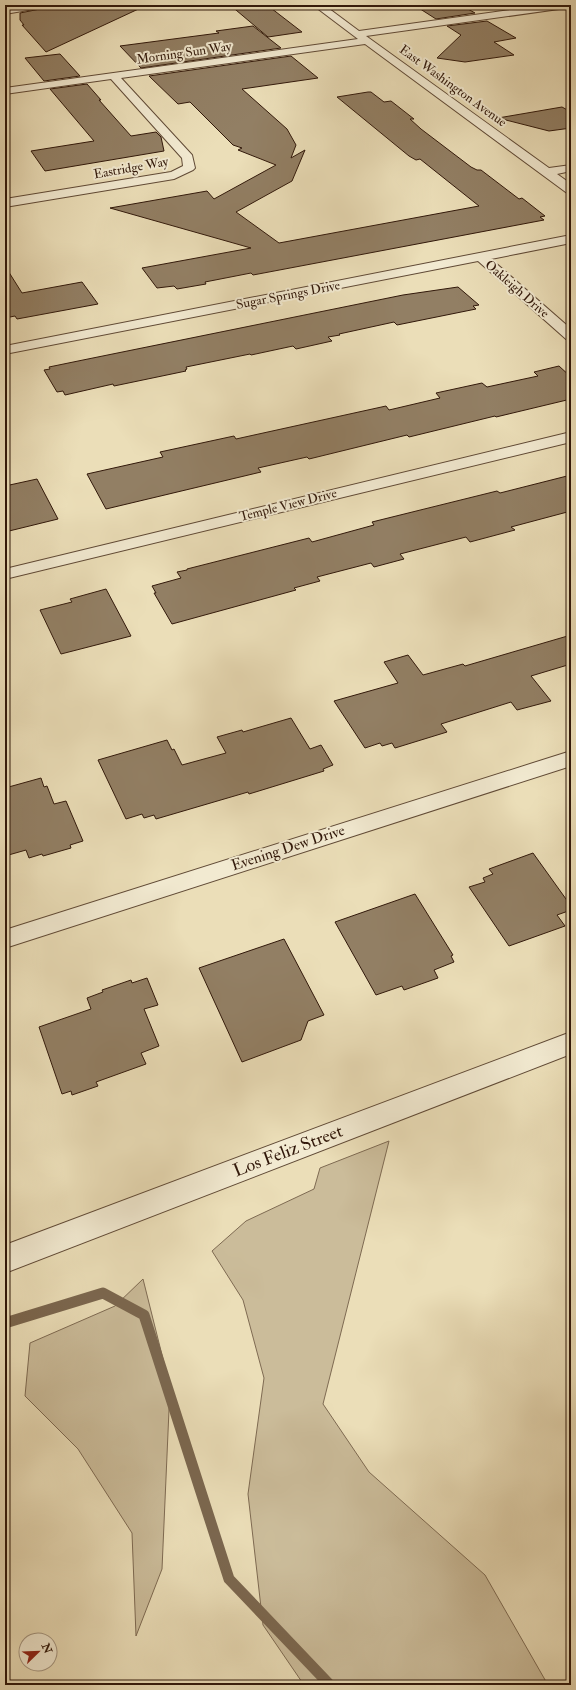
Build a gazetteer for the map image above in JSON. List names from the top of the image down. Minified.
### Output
{"streets":{"street":["Morning Sun Way","East Washington Avenue","Eastridge Way","Oakleigh Drive","Sugar Springs Drive","Temple View Drive","Evening Dew Drive","Los Feliz Street"]},"crossings":[["Morning Sun Way","East Washington Avenue"],["Morning Sun Way","Eastridge Way"],["Oakleigh Drive","Sugar Springs Drive"]],"north":"top right"}
